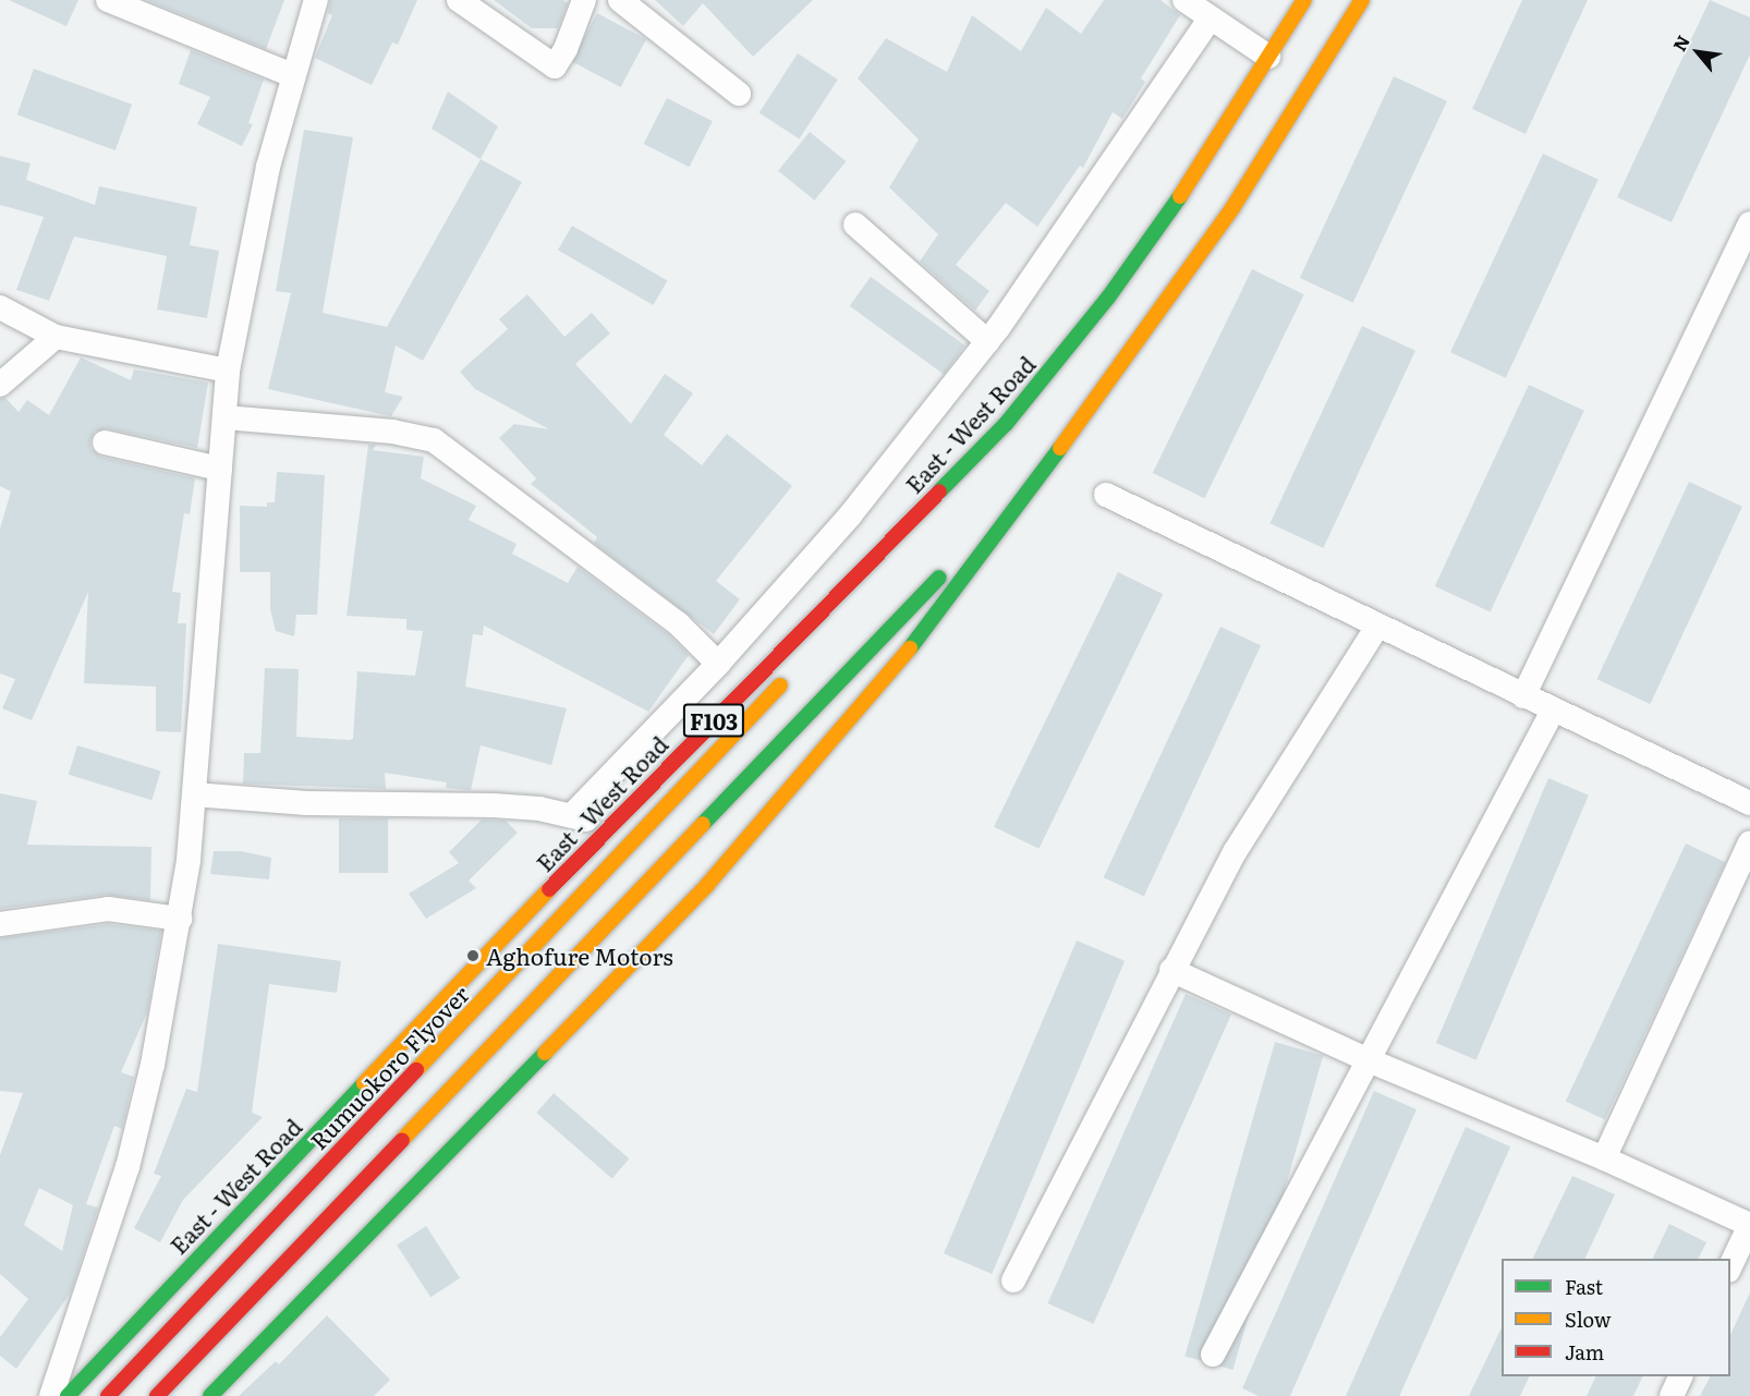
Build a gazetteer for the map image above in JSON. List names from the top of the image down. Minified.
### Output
{"streets":{"main road":["East - West Road","F103","Rumuokoro Flyover"]},"places":["Aghofure Motors"],"legend":["Fast","Slow","Jam"],"north":"top left"}
